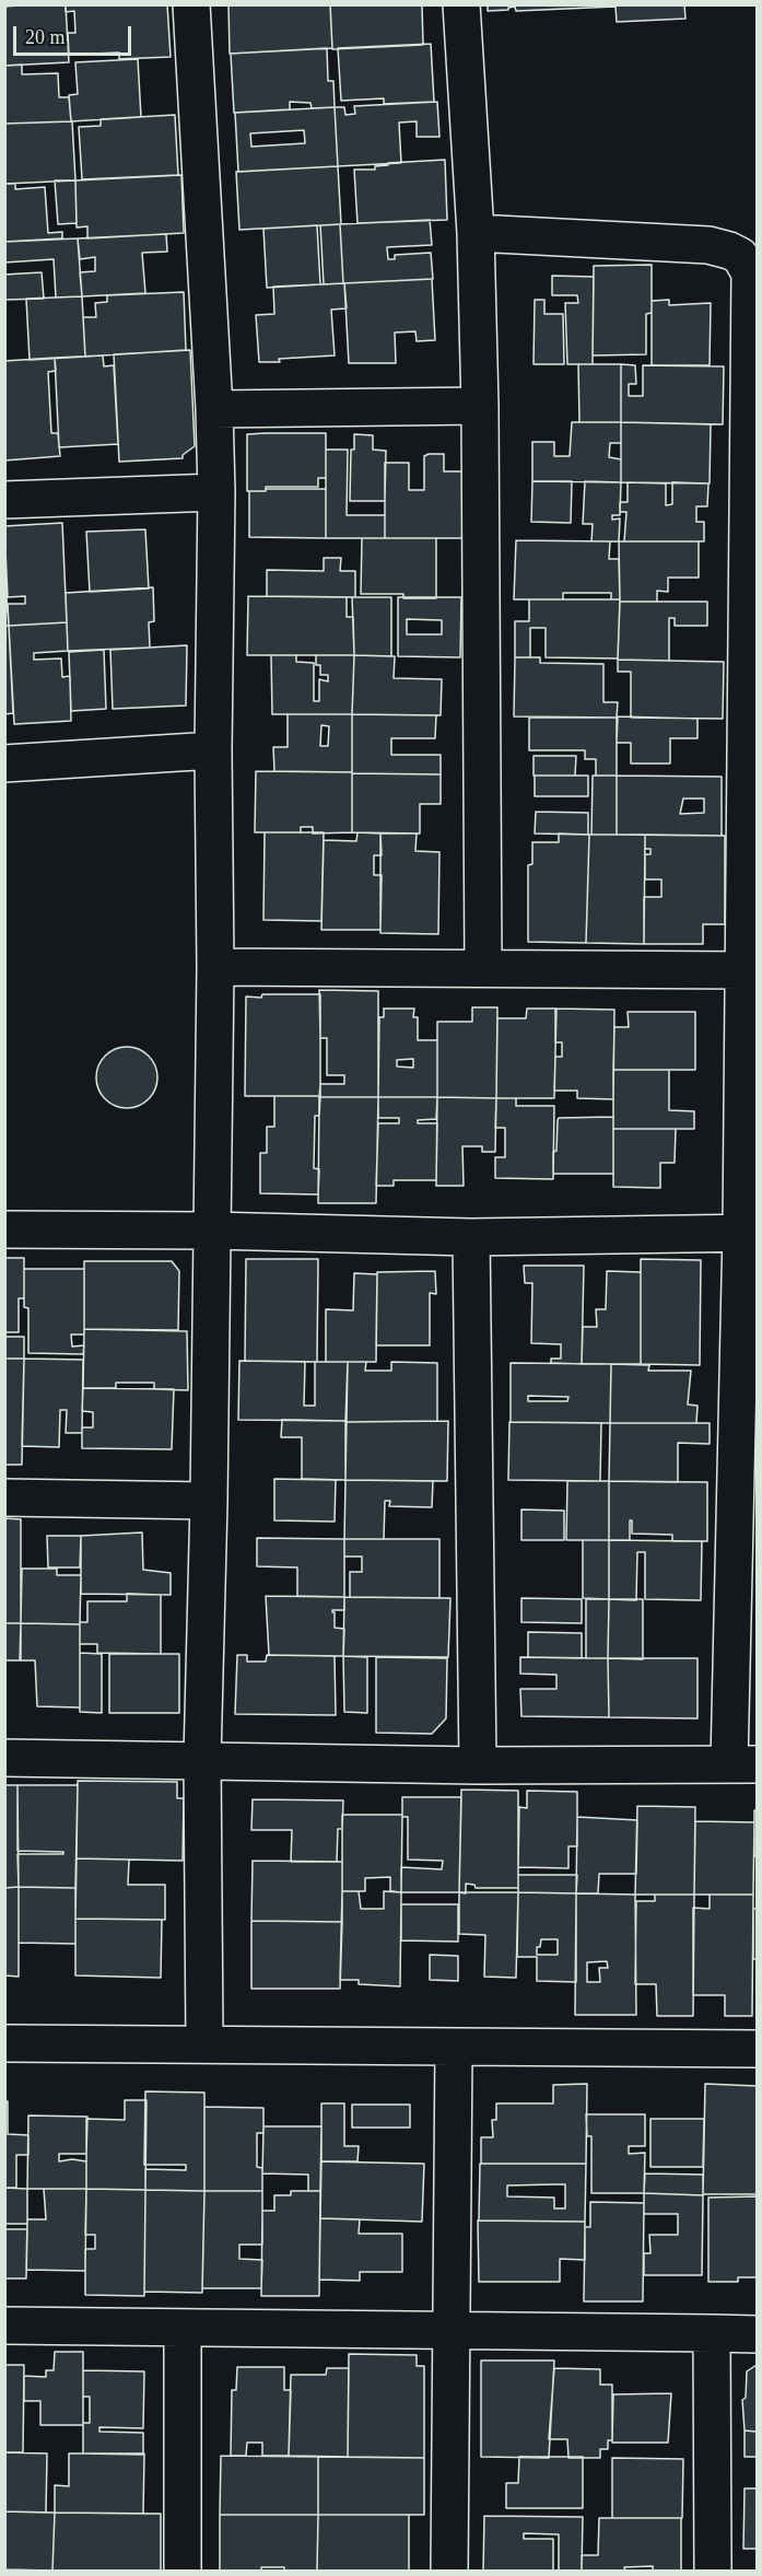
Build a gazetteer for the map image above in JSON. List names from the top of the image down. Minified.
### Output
{"scale_bar":"20 m"}
